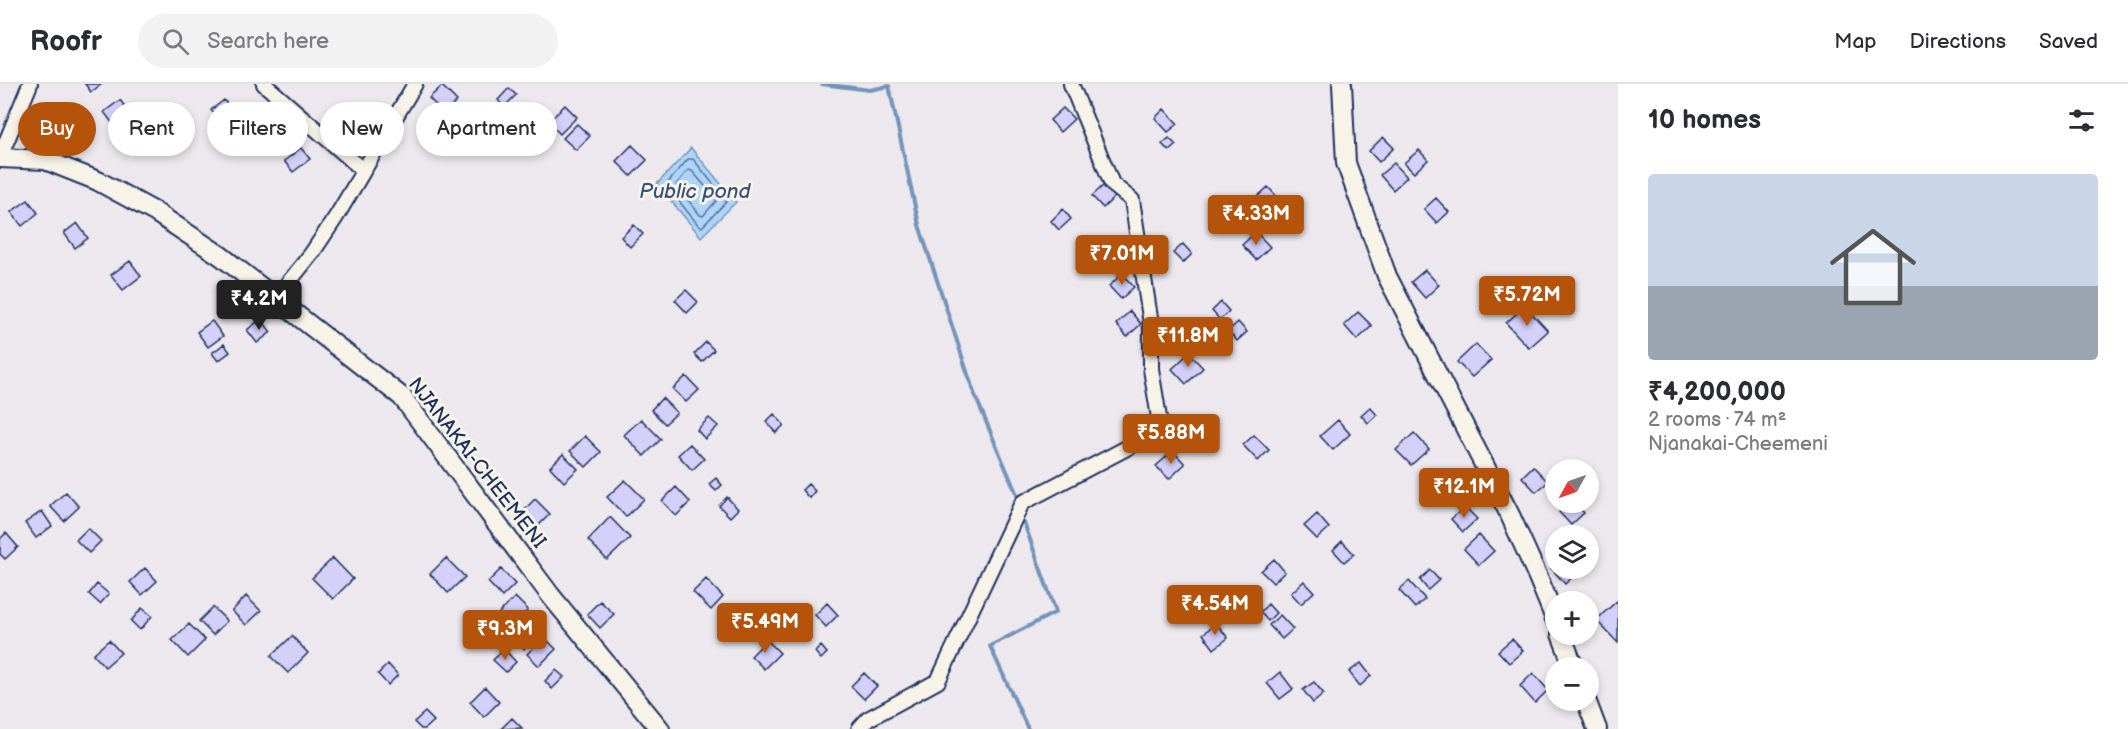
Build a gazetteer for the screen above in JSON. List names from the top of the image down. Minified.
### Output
{"streets":{"main road":["NJANAKAI-CHEEMENI"]},"water":["Public pond"],"north":"bottom left","page":{"header":"Roofr","search":"Search here","nav":["Map","Directions","Saved"],"heading":"10 homes","chip":["Buy","Rent","Filters","New","Apartment"],"list":[{"name":"₹4,200,000","note":"2 rooms · 74 m² · Njanakai-Cheemeni"}],"price":["₹4.33M","₹7.01M","₹5.72M","₹4.2M","₹11.8M","₹5.88M","₹12.1M","₹4.54M","₹5.49M","₹9.3M"],"map_buttons":["+","−"]}}
